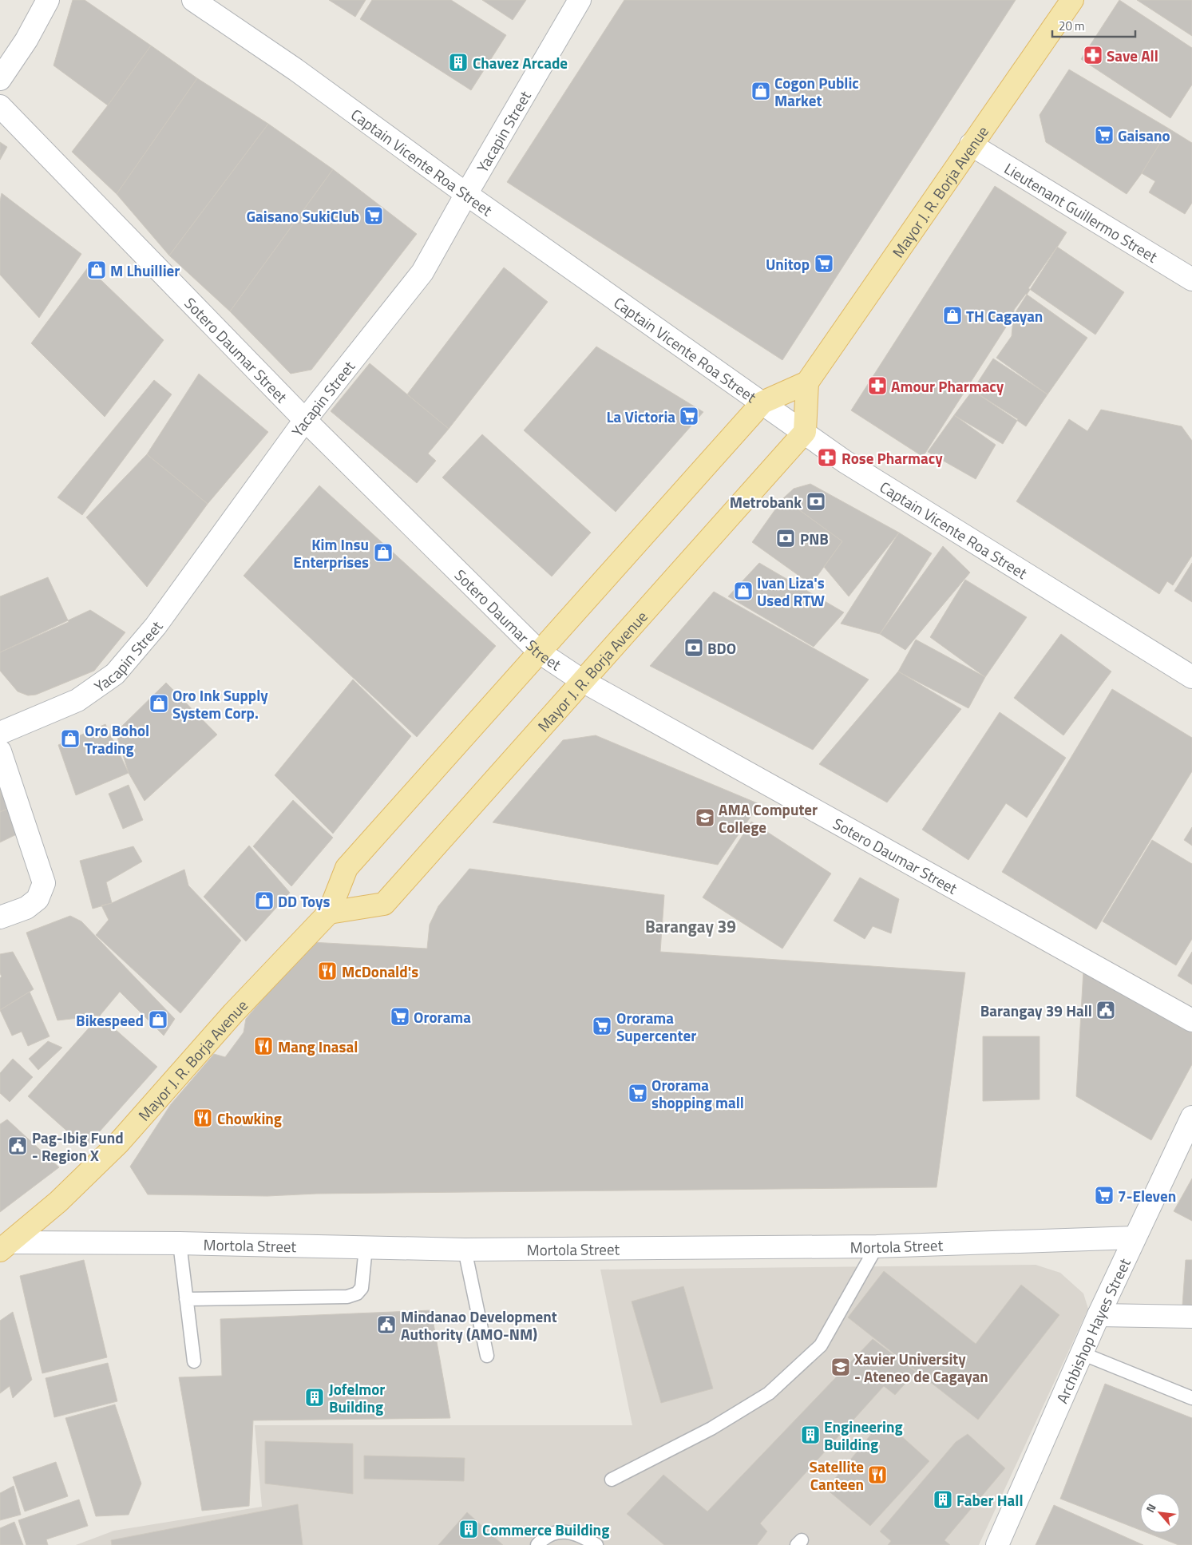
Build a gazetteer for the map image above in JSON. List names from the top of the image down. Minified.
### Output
{"streets":{"main road":["Mayor J. R. Borja Avenue"],"street":["Yacapin Street","Captain Vicente Roa Street","Lieutenant Guillermo Street","Sotero Daumar Street","Mortola Street","Archbishop Hayes Street"]},"crossings":[["Yacapin Street","Captain Vicente Roa Street"],["Yacapin Street","Sotero Daumar Street"],["Captain Vicente Roa Street","Mayor J. R. Borja Avenue"],["Mayor J. R. Borja Avenue","Lieutenant Guillermo Street"],["Mayor J. R. Borja Avenue","Sotero Daumar Street"],["Mayor J. R. Borja Avenue","Mortola Street"],["Mortola Street","Archbishop Hayes Street"]],"districts":["Barangay 39"],"places":{"pharmacy":["Save All","Amour Pharmacy","Rose Pharmacy"],"building":["Chavez Arcade","Jofelmor Building","Engineering Building","Faber Hall","Commerce Building"],"shop":["Cogon Public Market","M Lhuillier","TH Cagayan","Kim Insu Enterprises","Ivan Liza's Used RTW","Oro Ink Supply System Corp.","Oro Bohol Trading","DD Toys","Bikespeed"],"supermarket":["Gaisano","Gaisano SukiClub","Unitop","La Victoria","Ororama","Ororama Supercenter","Ororama shopping mall","7-Eleven"],"bank":["Metrobank","PNB","BDO"],"school or university":["AMA Computer College","Xavier University - Ateneo de Cagayan"],"restaurant":["McDonald's","Mang Inasal","Chowking","Satellite Canteen"],"public building":["Barangay 39 Hall","Pag-Ibig Fund - Region X","Mindanao Development Authority (AMO-NM)"]},"scale_bar":"20 m","north":"top left"}
